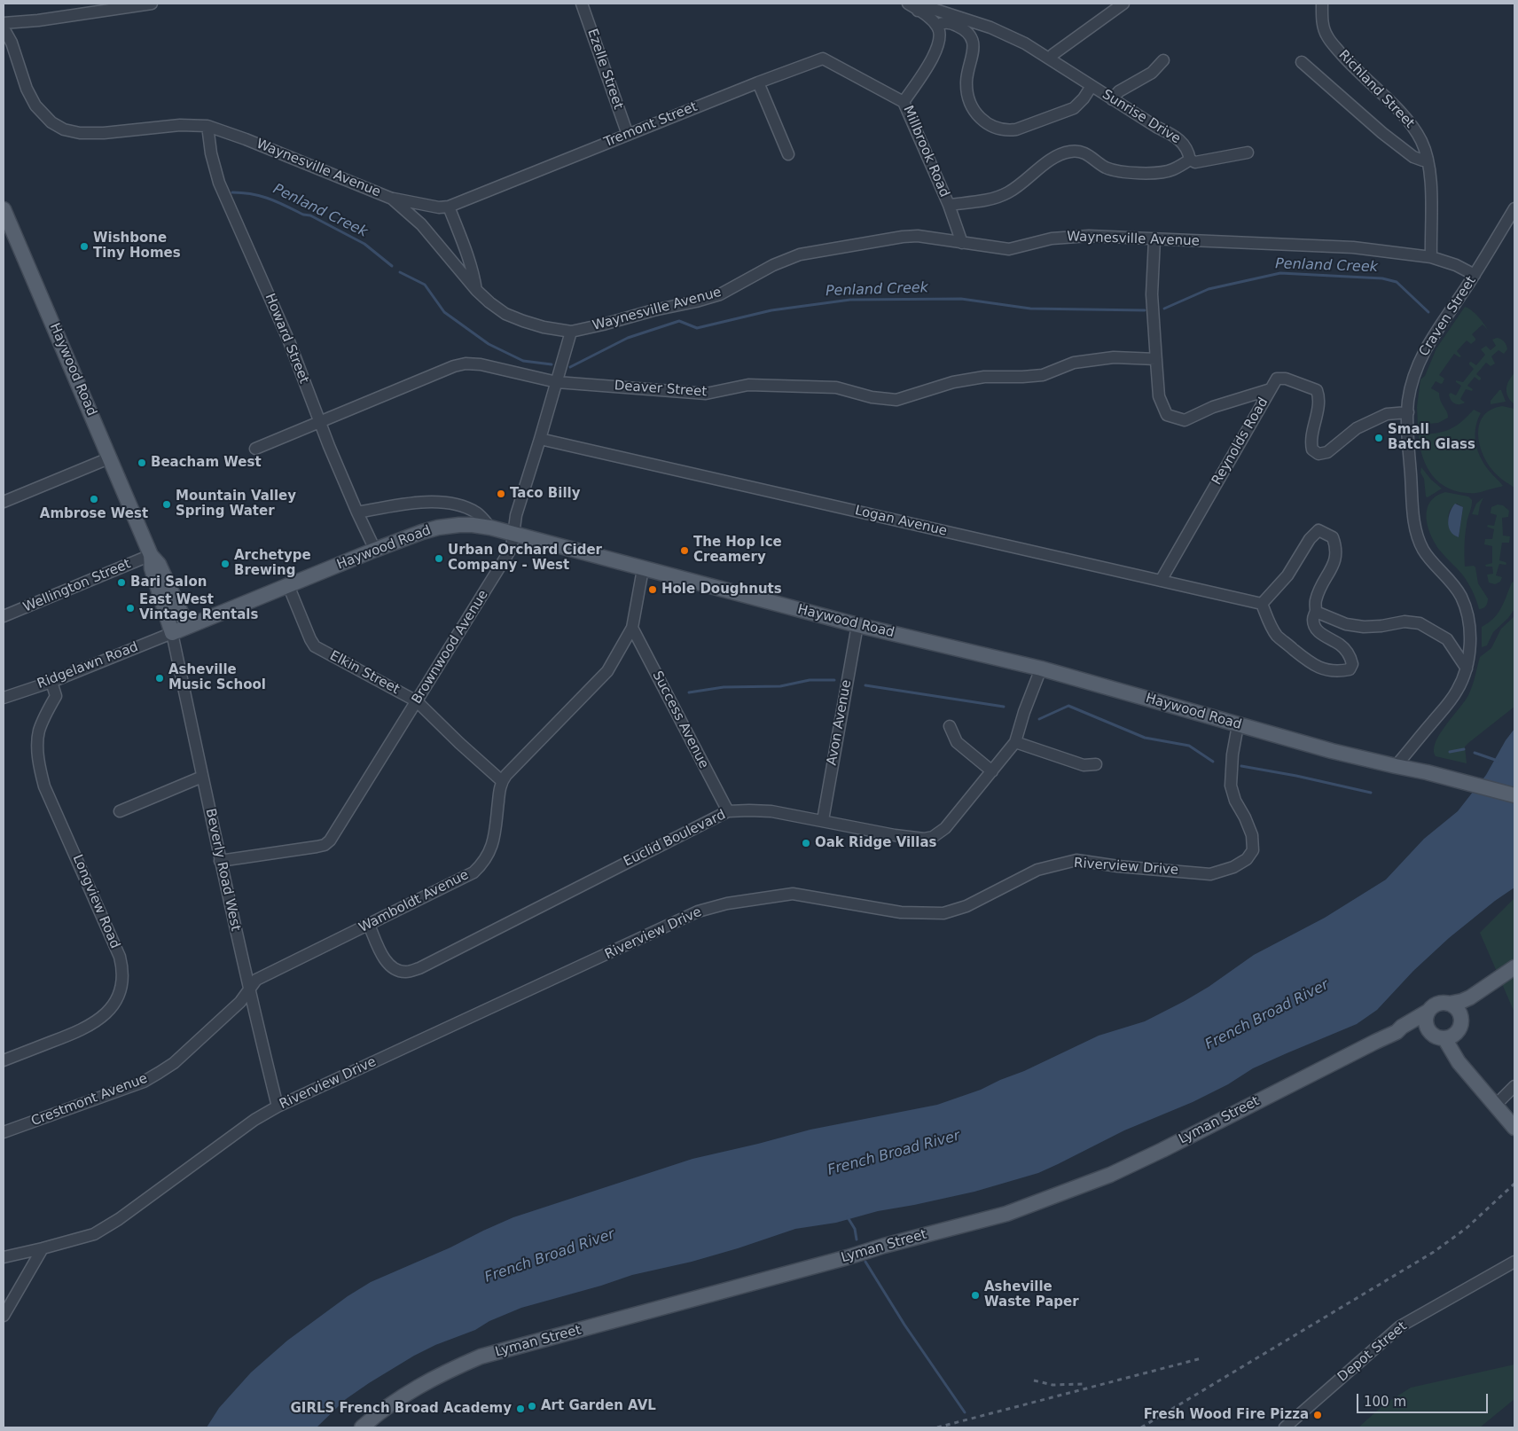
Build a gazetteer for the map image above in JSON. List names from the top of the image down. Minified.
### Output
{"streets":{"main road":["Haywood Road","Lyman Street"],"street":["Ezelle Street","Richland Street","Sunrise Drive","Tremont Street","Millbrook Road","Waynesville Avenue","Craven Street","Howard Street","Deaver Street","Reynolds Road","Logan Avenue","Wellington Street","Brownwood Avenue","Ridgelawn Road","Elkin Street","Success Avenue","Avon Avenue","Euclid Boulevard","Riverview Drive","Beverly Road West","Longview Road","Wamboldt Avenue","Crestmont Avenue","Depot Street"]},"crossings":[["Ezelle Street","Tremont Street"],["Richland Street","Waynesville Avenue"],["Sunrise Drive","Millbrook Road"],["Tremont Street","Millbrook Road"],["Tremont Street","Waynesville Avenue"],["Millbrook Road","Waynesville Avenue"],["Waynesville Avenue","Craven Street"],["Waynesville Avenue","Howard Street"],["Waynesville Avenue","Reynolds Road"],["Waynesville Avenue","Brownwood Avenue"],["Craven Street","Haywood Road"],["Howard Street","Haywood Road"],["Howard Street","Deaver Street"],["Haywood Road","Wellington Street"],["Haywood Road","Brownwood Avenue"],["Haywood Road","Ridgelawn Road"],["Haywood Road","Elkin Street"],["Haywood Road","Avon Avenue"],["Haywood Road","Euclid Boulevard"],["Haywood Road","Riverview Drive"],["Haywood Road","Beverly Road West"],["Deaver Street","Reynolds Road"],["Deaver Street","Brownwood Avenue"],["Reynolds Road","Logan Avenue"],["Logan Avenue","Brownwood Avenue"],["Brownwood Avenue","Elkin Street"],["Brownwood Avenue","Beverly Road West"],["Ridgelawn Road","Beverly Road West"],["Ridgelawn Road","Longview Road"],["Elkin Street","Wamboldt Avenue"],["Success Avenue","Euclid Boulevard"],["Avon Avenue","Euclid Boulevard"],["Euclid Boulevard","Wamboldt Avenue"],["Riverview Drive","Beverly Road West"],["Beverly Road West","Wamboldt Avenue"],["Beverly Road West","Crestmont Avenue"],["Wamboldt Avenue","Crestmont Avenue"]],"water":["Penland Creek","French Broad River"],"places":["Wishbone Tiny Homes","Small Batch Glass","Beacham West","Taco Billy","Ambrose West","Mountain Valley Spring Water","The Hop Ice Creamery","Urban Orchard Cider Company - West","Archetype Brewing","Bari Salon","Hole Doughnuts","East West Vintage Rentals","Asheville Music School","Oak Ridge Villas","Asheville Waste Paper","Art Garden AVL","GIRLS French Broad Academy","Fresh Wood Fire Pizza"],"scale_bar":"100 m"}
